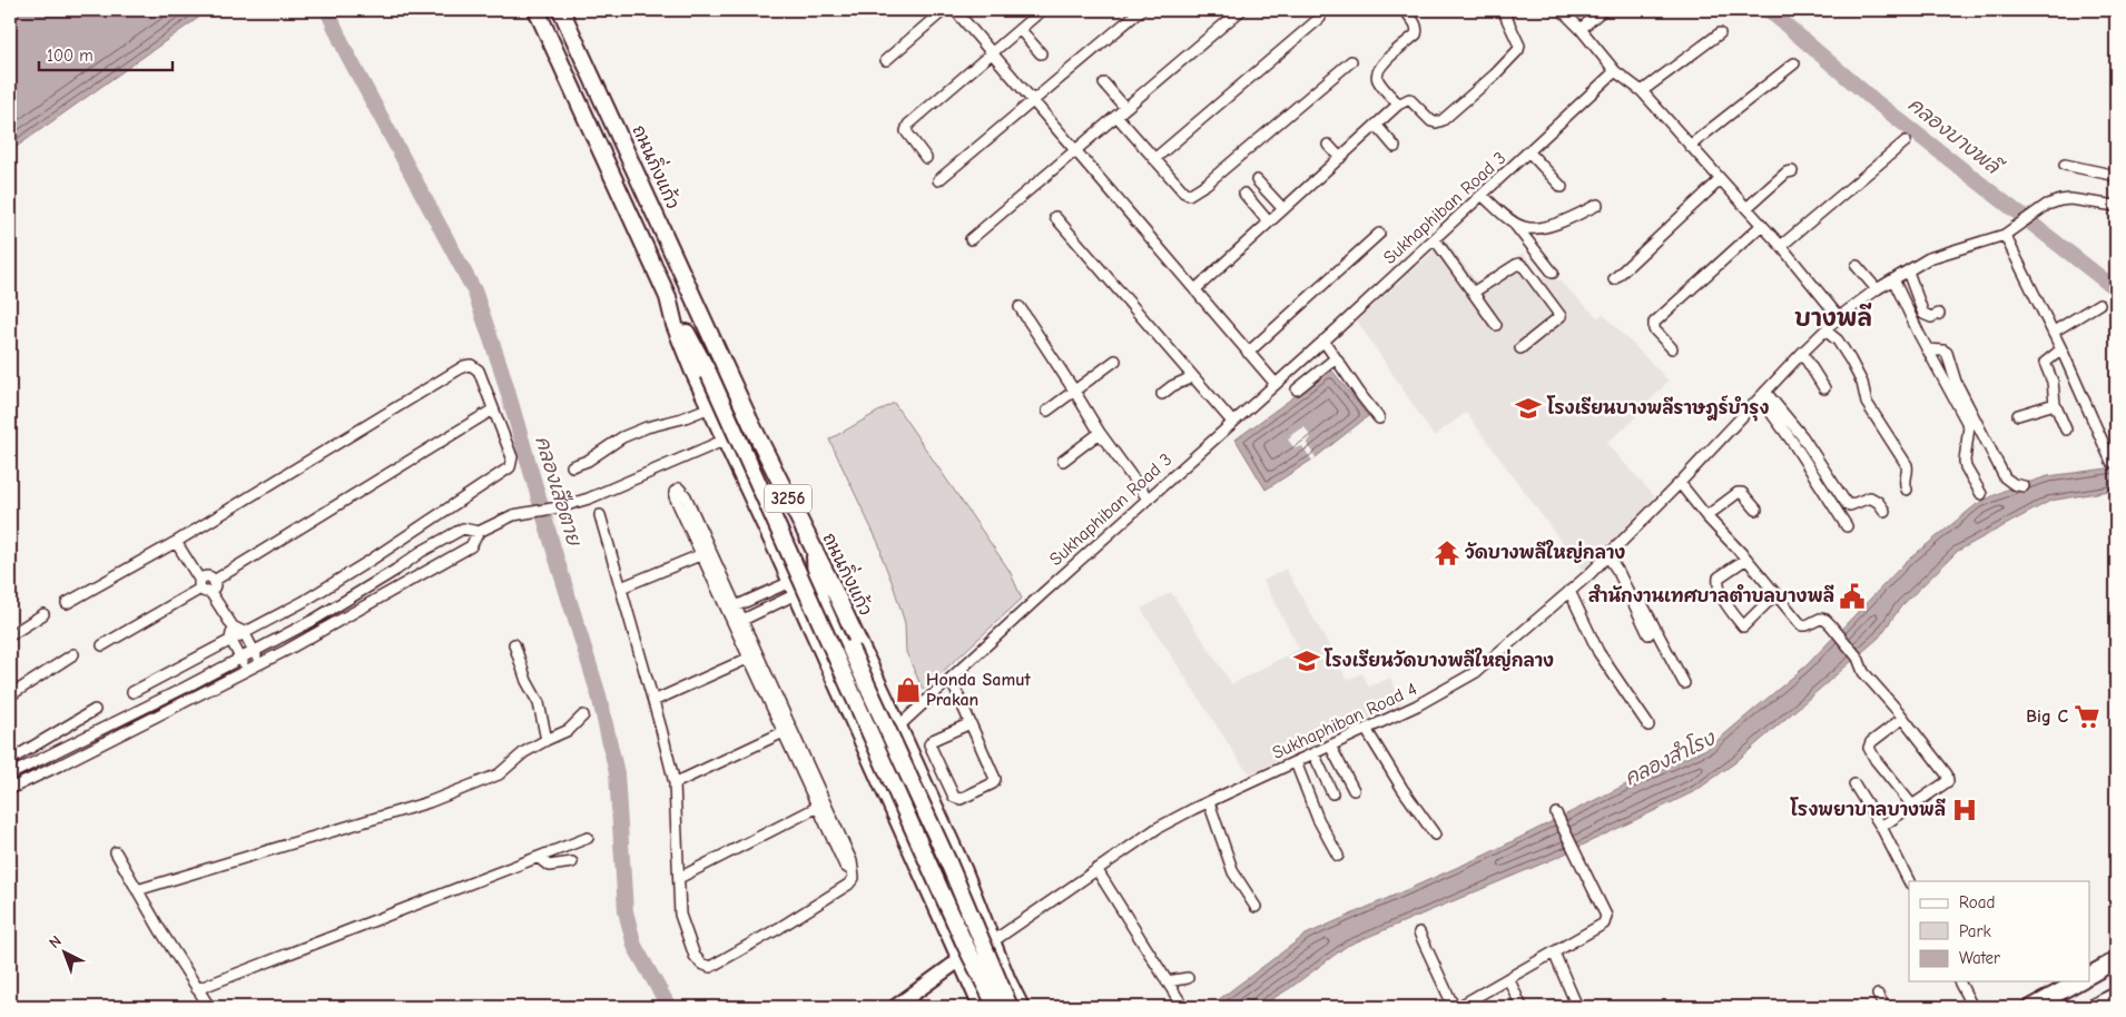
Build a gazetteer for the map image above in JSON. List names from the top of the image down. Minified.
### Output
{"streets":{"main road":["ถนนกิ่งแก้ว","3256"],"street":["Sukhaphiban Road 3","Sukhaphiban Road 4"]},"crossings":[["ถนนกิ่งแก้ว","Sukhaphiban Road 3"],["ถนนกิ่งแก้ว","3256"],["ถนนกิ่งแก้ว","Sukhaphiban Road 4"]],"districts":["บางพลี"],"water":["คลองบางพลี","คลองเสือตาย","คลองสำโรง"],"places":{"school or university":["โรงเรียนบางพลีราษฎร์บำรุง","โรงเรียนวัดบางพลีใหญ่กลาง"],"temple":["วัดบางพลีใหญ่กลาง"],"public building":["สำนักงานเทศบาลตำบลบางพลี"],"shop":["Honda Samut Prakan"],"supermarket":["Big C"],"hospital":["โรงพยาบาลบางพลี"]},"legend":["Road","Park","Water"],"scale_bar":"100 m","north":"top left"}
